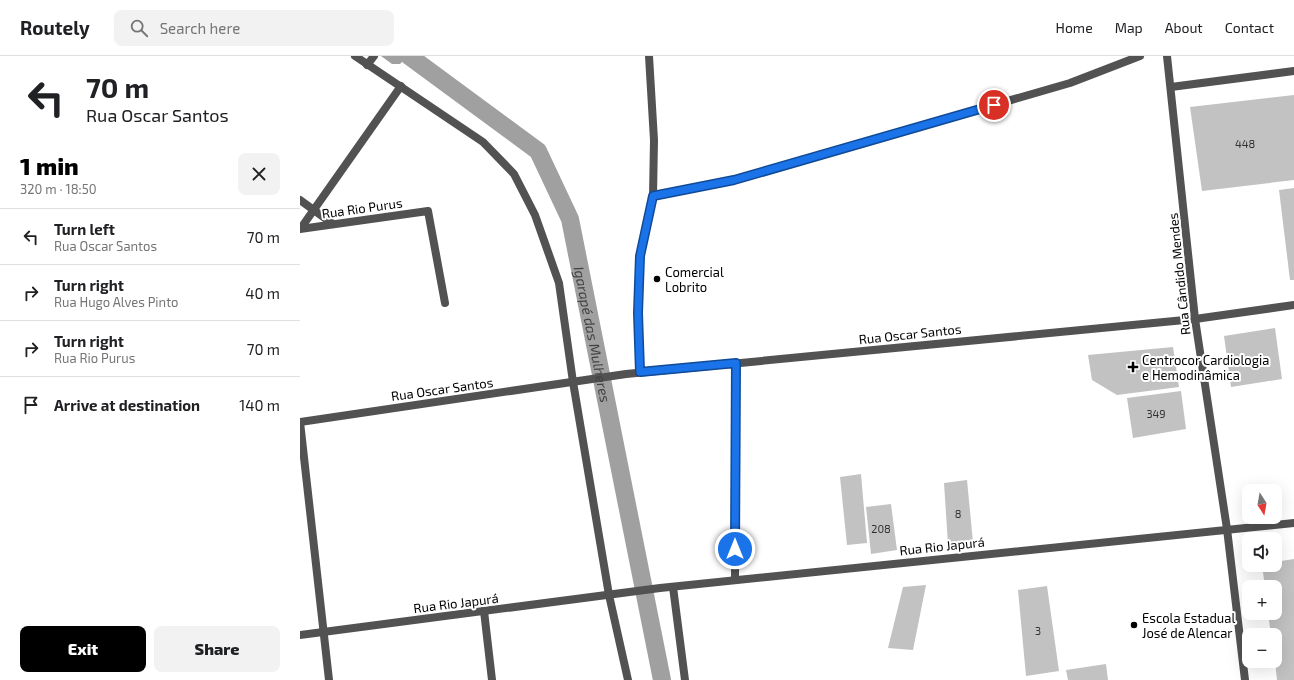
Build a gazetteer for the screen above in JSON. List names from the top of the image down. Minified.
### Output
{"streets":{"street":["Rua Rio Purus","Rua Cândido Mendes","Rua Oscar Santos","Rua Rio Japurá"]},"crossings":[["Rua Cândido Mendes","Rua Oscar Santos"],["Rua Cândido Mendes","Rua Rio Japurá"]],"water":["Igarapé das Mulheres"],"places":{"other":["Comercial Lobrito","Escola Estadual José de Alencar"],"health":["Centrocor Cardiologia e Hemodinâmica"]},"house_numbers":["448","349","8","208","3"],"north":"bottom","page":{"header":"Routely","search":"Search here","nav":["Home","Map","About","Contact"],"turn":["70 m","Rua Oscar Santos"],"heading":["1 min","320 m · 18:50"],"list":[{"name":"Turn left","note":"Rua Oscar Santos","value":"70 m"},{"name":"Turn right","note":"Rua Hugo Alves Pinto","value":"40 m"},{"name":"Turn right","note":"Rua Rio Purus","value":"70 m"},{"name":"Arrive at destination","value":"140 m"}],"map_buttons":["+","−"],"buttons":["Exit","Share"]}}
